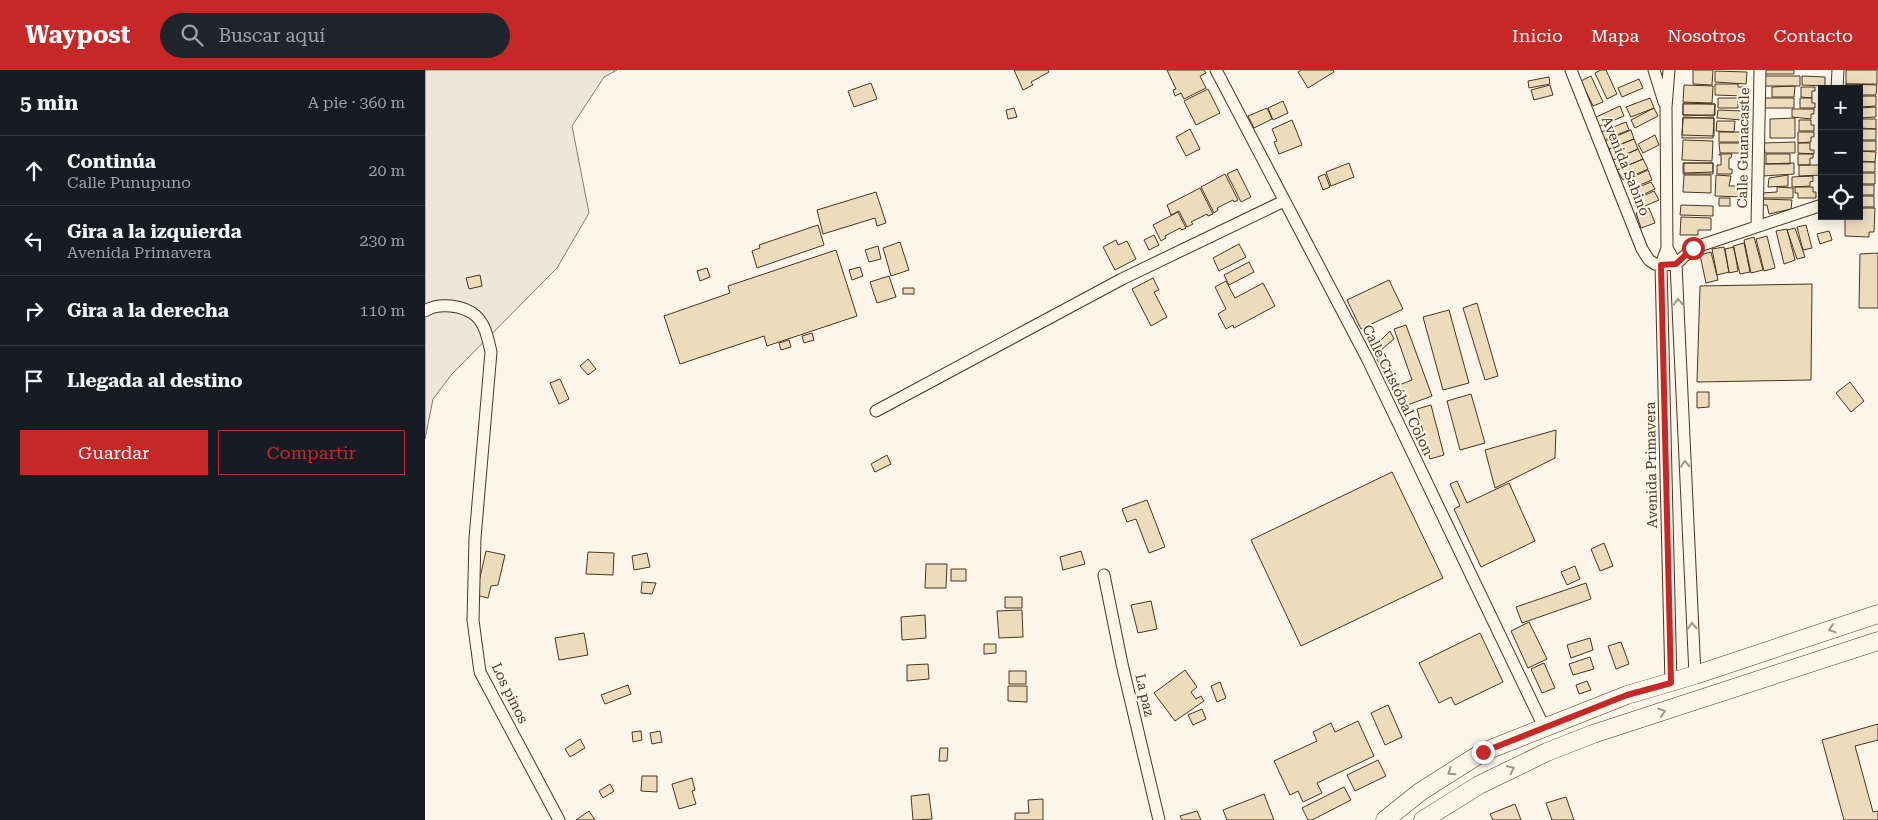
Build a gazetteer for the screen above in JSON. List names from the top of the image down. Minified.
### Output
{"streets":{"street":["Calle Guanacastle","Avenida Sabino","Calle Cristóbal Colon","Avenida Primavera","Los pinos","La paz"]},"crossings":[["Avenida Sabino","Avenida Primavera"]],"page":{"header":"Waypost","search":"Buscar aquí","nav":["Inicio","Mapa","Nosotros","Contacto"],"heading":["5 min","A pie · 360 m"],"map_buttons":["+","−"],"list":[["Continúa","Calle Punupuno","20 m"],["Gira a la izquierda","Avenida Primavera","230 m"],["Gira a la derecha","110 m"],"Llegada al destino"],"buttons":["Guardar","Compartir"]}}
